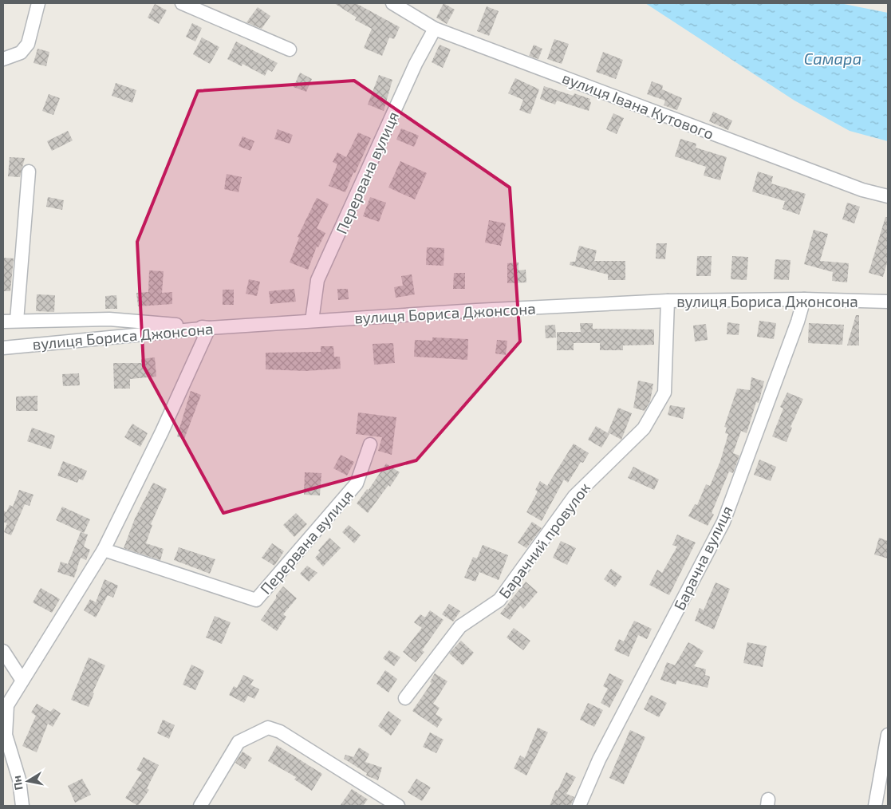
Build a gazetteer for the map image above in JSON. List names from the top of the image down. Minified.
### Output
{"streets":{"street":["вулиця Івана Кутового","Перервана вулиця","вулиця Бориса Джонсона","Барачний провулок","Барачна вулиця"]},"crossings":[["вулиця Івана Кутового","Перервана вулиця"],["Перервана вулиця","вулиця Бориса Джонсона"],["вулиця Бориса Джонсона","Барачний провулок"],["вулиця Бориса Джонсона","Барачна вулиця"]],"water":["Самара"],"north":"left"}
